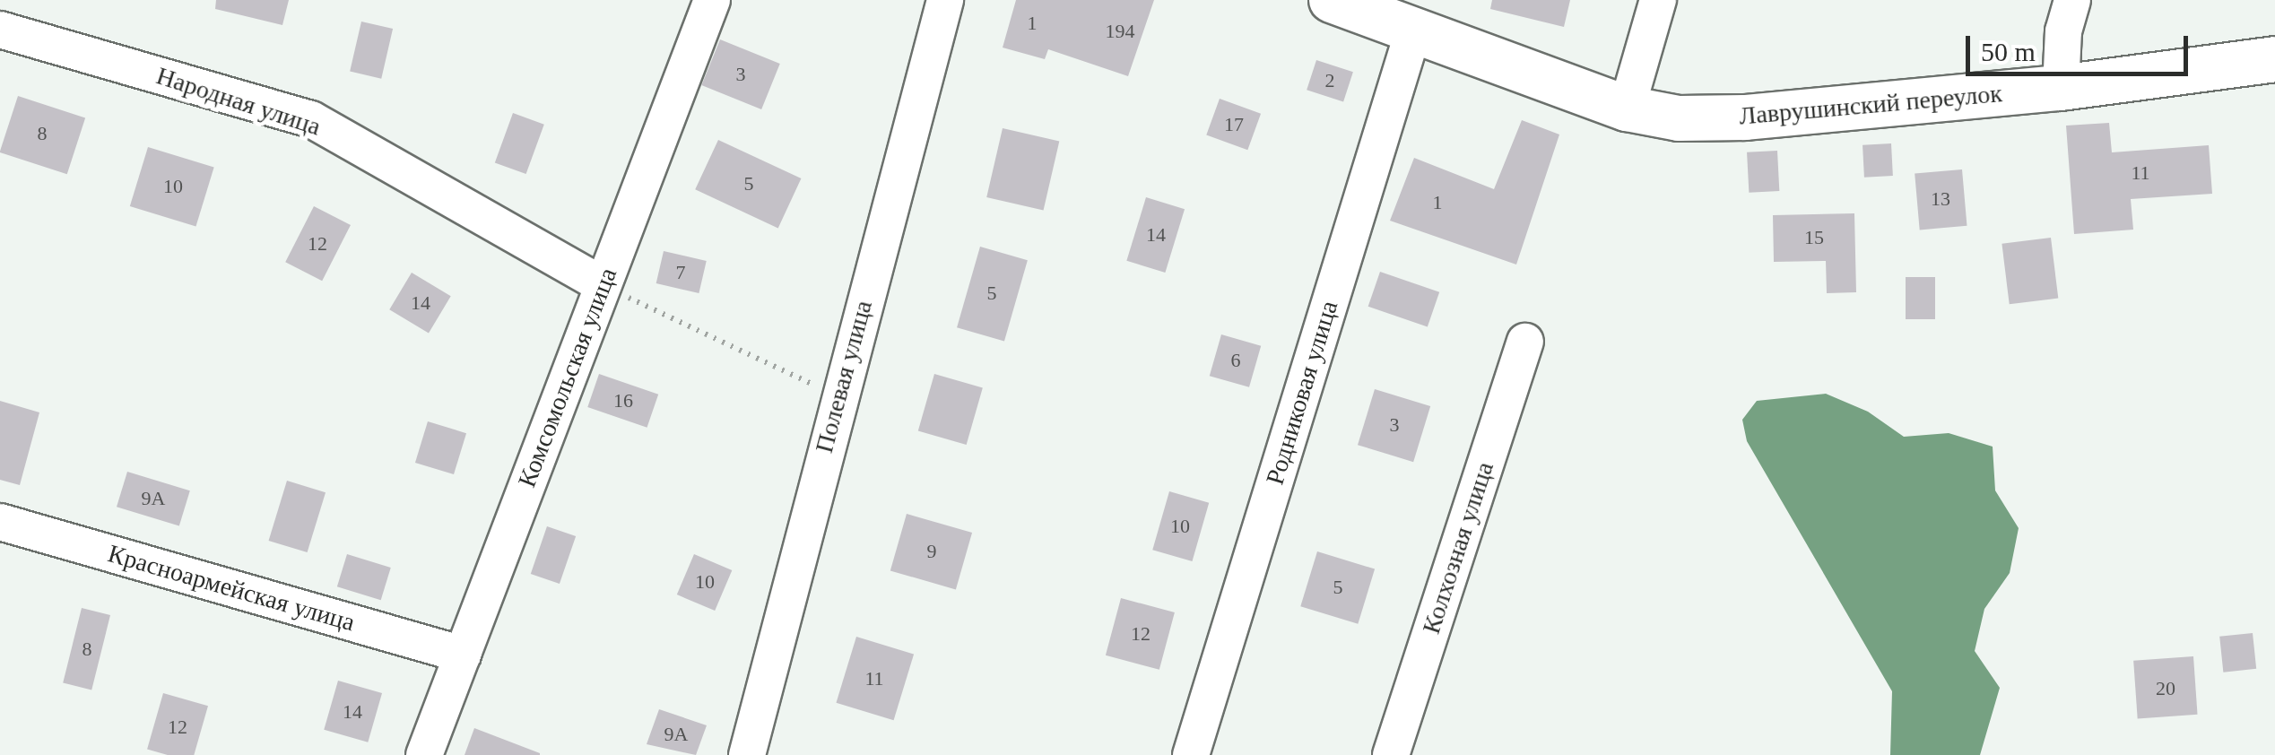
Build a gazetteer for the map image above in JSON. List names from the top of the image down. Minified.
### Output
{"streets":{"street":["Народная улица","Лаврушинский переулок","Полевая улица","Комсомольская улица","Родниковая улица","Колхозная улица","Красноармейская улица"]},"crossings":[["Народная улица","Комсомольская улица"],["Лаврушинский переулок","Родниковая улица"],["Комсомольская улица","Красноармейская улица"]],"house_numbers":["1","194","3","2","17","8","11","5","10","13","1","14","15","12","7","5","14","6","16","3","9А","10","9","10","5","12","8","11","20","14","12","9А"],"scale_bar":"50 m"}
